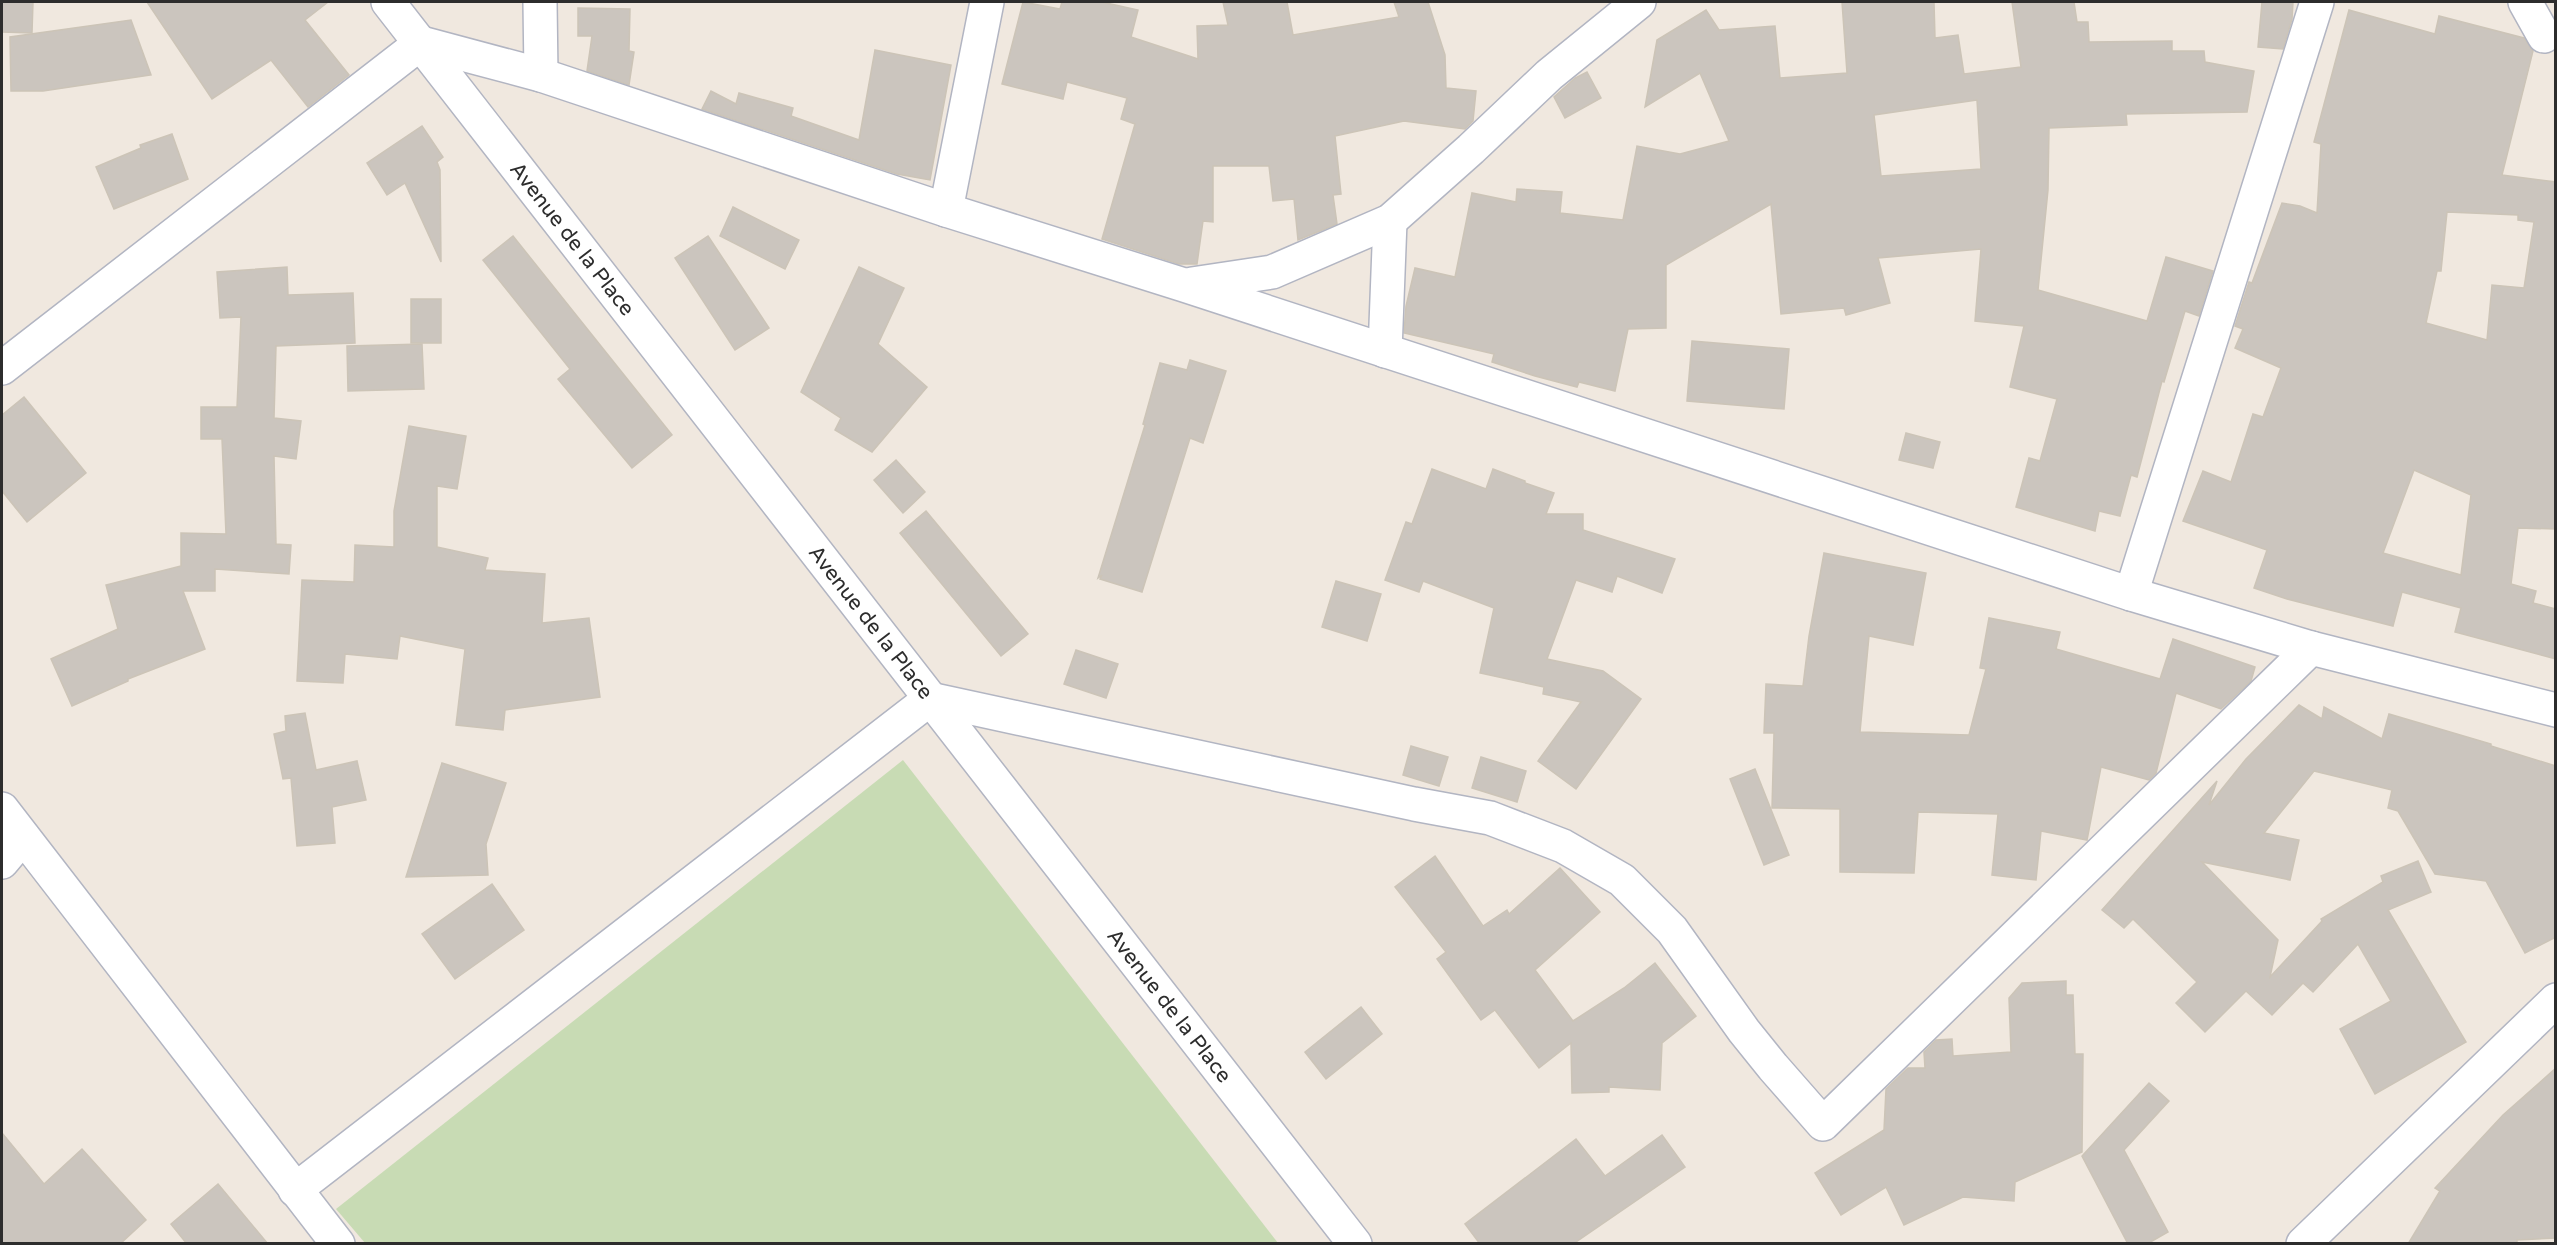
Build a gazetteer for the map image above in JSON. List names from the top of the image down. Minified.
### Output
{"streets":{"street":["Avenue de la Place"]}}
